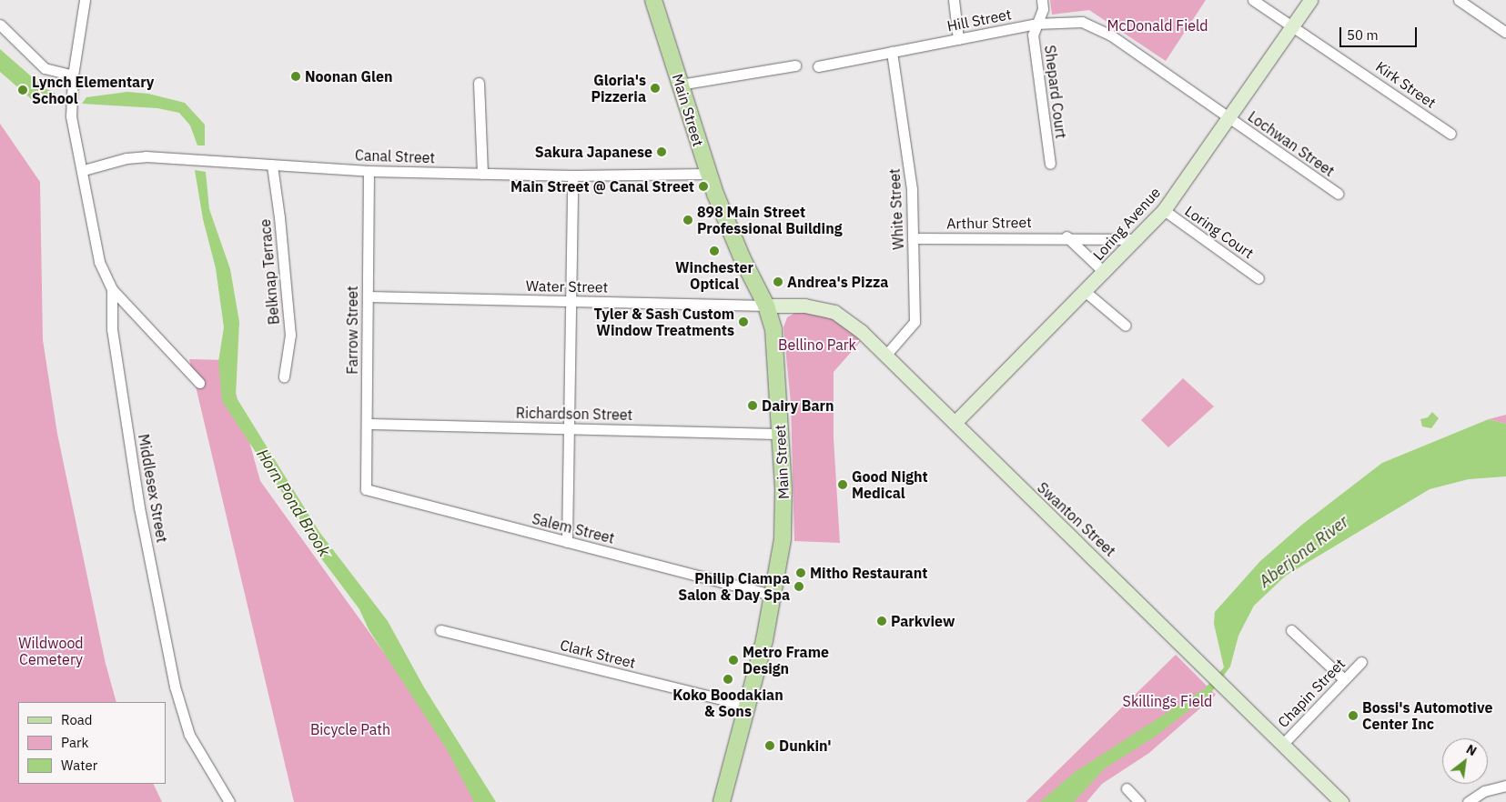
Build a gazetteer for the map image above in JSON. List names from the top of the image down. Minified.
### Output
{"streets":{"main road":["Main Street"],"street":["Hill Street","Kirk Street","Shepard Court","Lochwan Street","Canal Street","White Street","Arthur Street","Loring Avenue","Loring Court","Belknap Terrace","Water Street","Farrow Street","Richardson Street","Middlesex Street","Swanton Street","Salem Street","Clark Street","Chapin Street"]},"crossings":[["Hill Street","Shepard Court"],["Hill Street","Lochwan Street"],["Hill Street","White Street"],["Hill Street","Loring Avenue"],["Kirk Street","Loring Avenue"],["Main Street","Canal Street"],["Main Street","Water Street"],["Main Street","Richardson Street"],["Main Street","Swanton Street"],["Main Street","Salem Street"],["Main Street","Clark Street"],["Lochwan Street","Loring Avenue"],["Canal Street","Belknap Terrace"],["Canal Street","Farrow Street"],["Canal Street","Middlesex Street"],["White Street","Arthur Street"],["White Street","Swanton Street"],["Arthur Street","Loring Avenue"],["Loring Avenue","Loring Court"],["Loring Avenue","Swanton Street"],["Water Street","Farrow Street"],["Water Street","Swanton Street"],["Farrow Street","Richardson Street"],["Farrow Street","Salem Street"],["Swanton Street","Chapin Street"]],"water":["Horn Pond Brook","Aberjona River"],"parks":["McDonald Field","Bellino Park","Wildwood Cemetery","Skillings Field","Bicycle Path"],"places":["Noonan Glen","Gloria's Pizzeria","Lynch Elementary School","Sakura Japanese","Main Street @ Canal Street","898 Main Street Professional Building","Winchester Optical","Andrea's Pizza","Tyler & Sash Custom Window Treatments","Dairy Barn","Good Night Medical","Mitho Restaurant","Philip Ciampa Salon & Day Spa","Parkview","Metro Frame Design","Koko Boodakian & Sons","Bossi's Automotive Center Inc","Dunkin'"],"legend":["Road","Park","Water"],"scale_bar":"50 m","north":"top right"}
